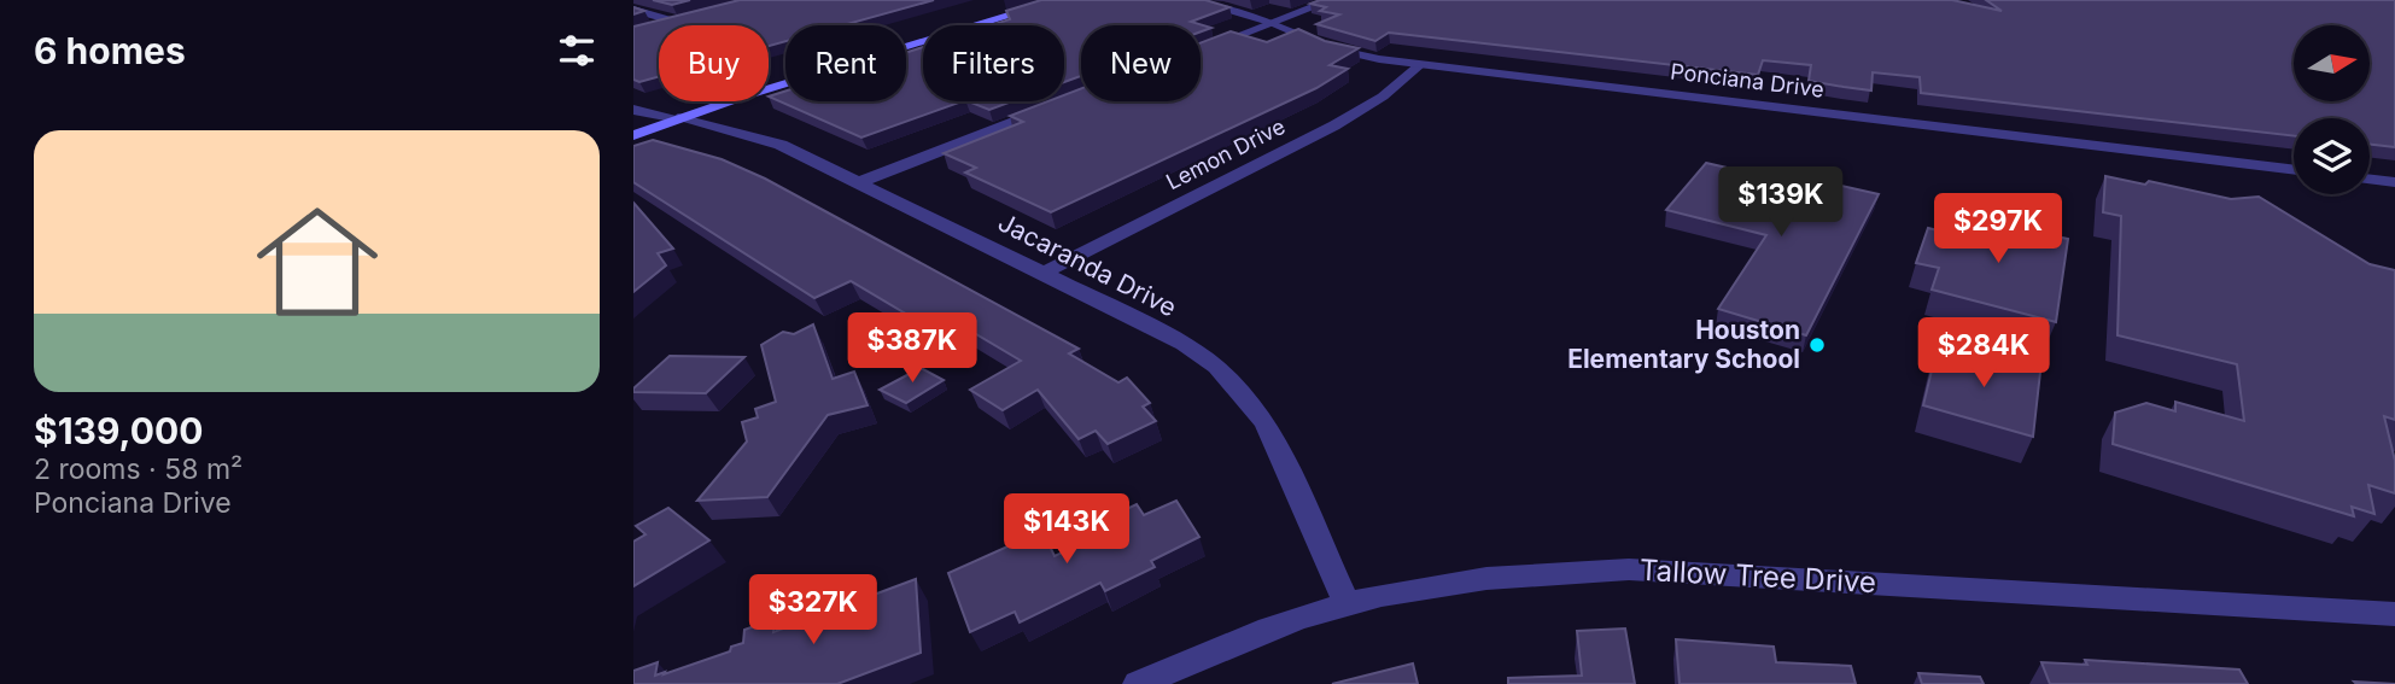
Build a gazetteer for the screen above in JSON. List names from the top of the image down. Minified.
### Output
{"streets":{"street":["Ponciana Drive","Lemon Drive","Jacaranda Drive","Tallow Tree Drive"]},"crossings":[["Ponciana Drive","Lemon Drive"],["Lemon Drive","Jacaranda Drive"],["Jacaranda Drive","Tallow Tree Drive"]],"places":["Houston Elementary School"],"north":"right","page":{"heading":"6 homes","chip":["Buy","Rent","Filters","New"],"list":[{"name":"$139,000","note":"2 rooms · 58 m² · Ponciana Drive"}],"price":["$139K","$297K","$387K","$284K","$143K","$327K"]}}
